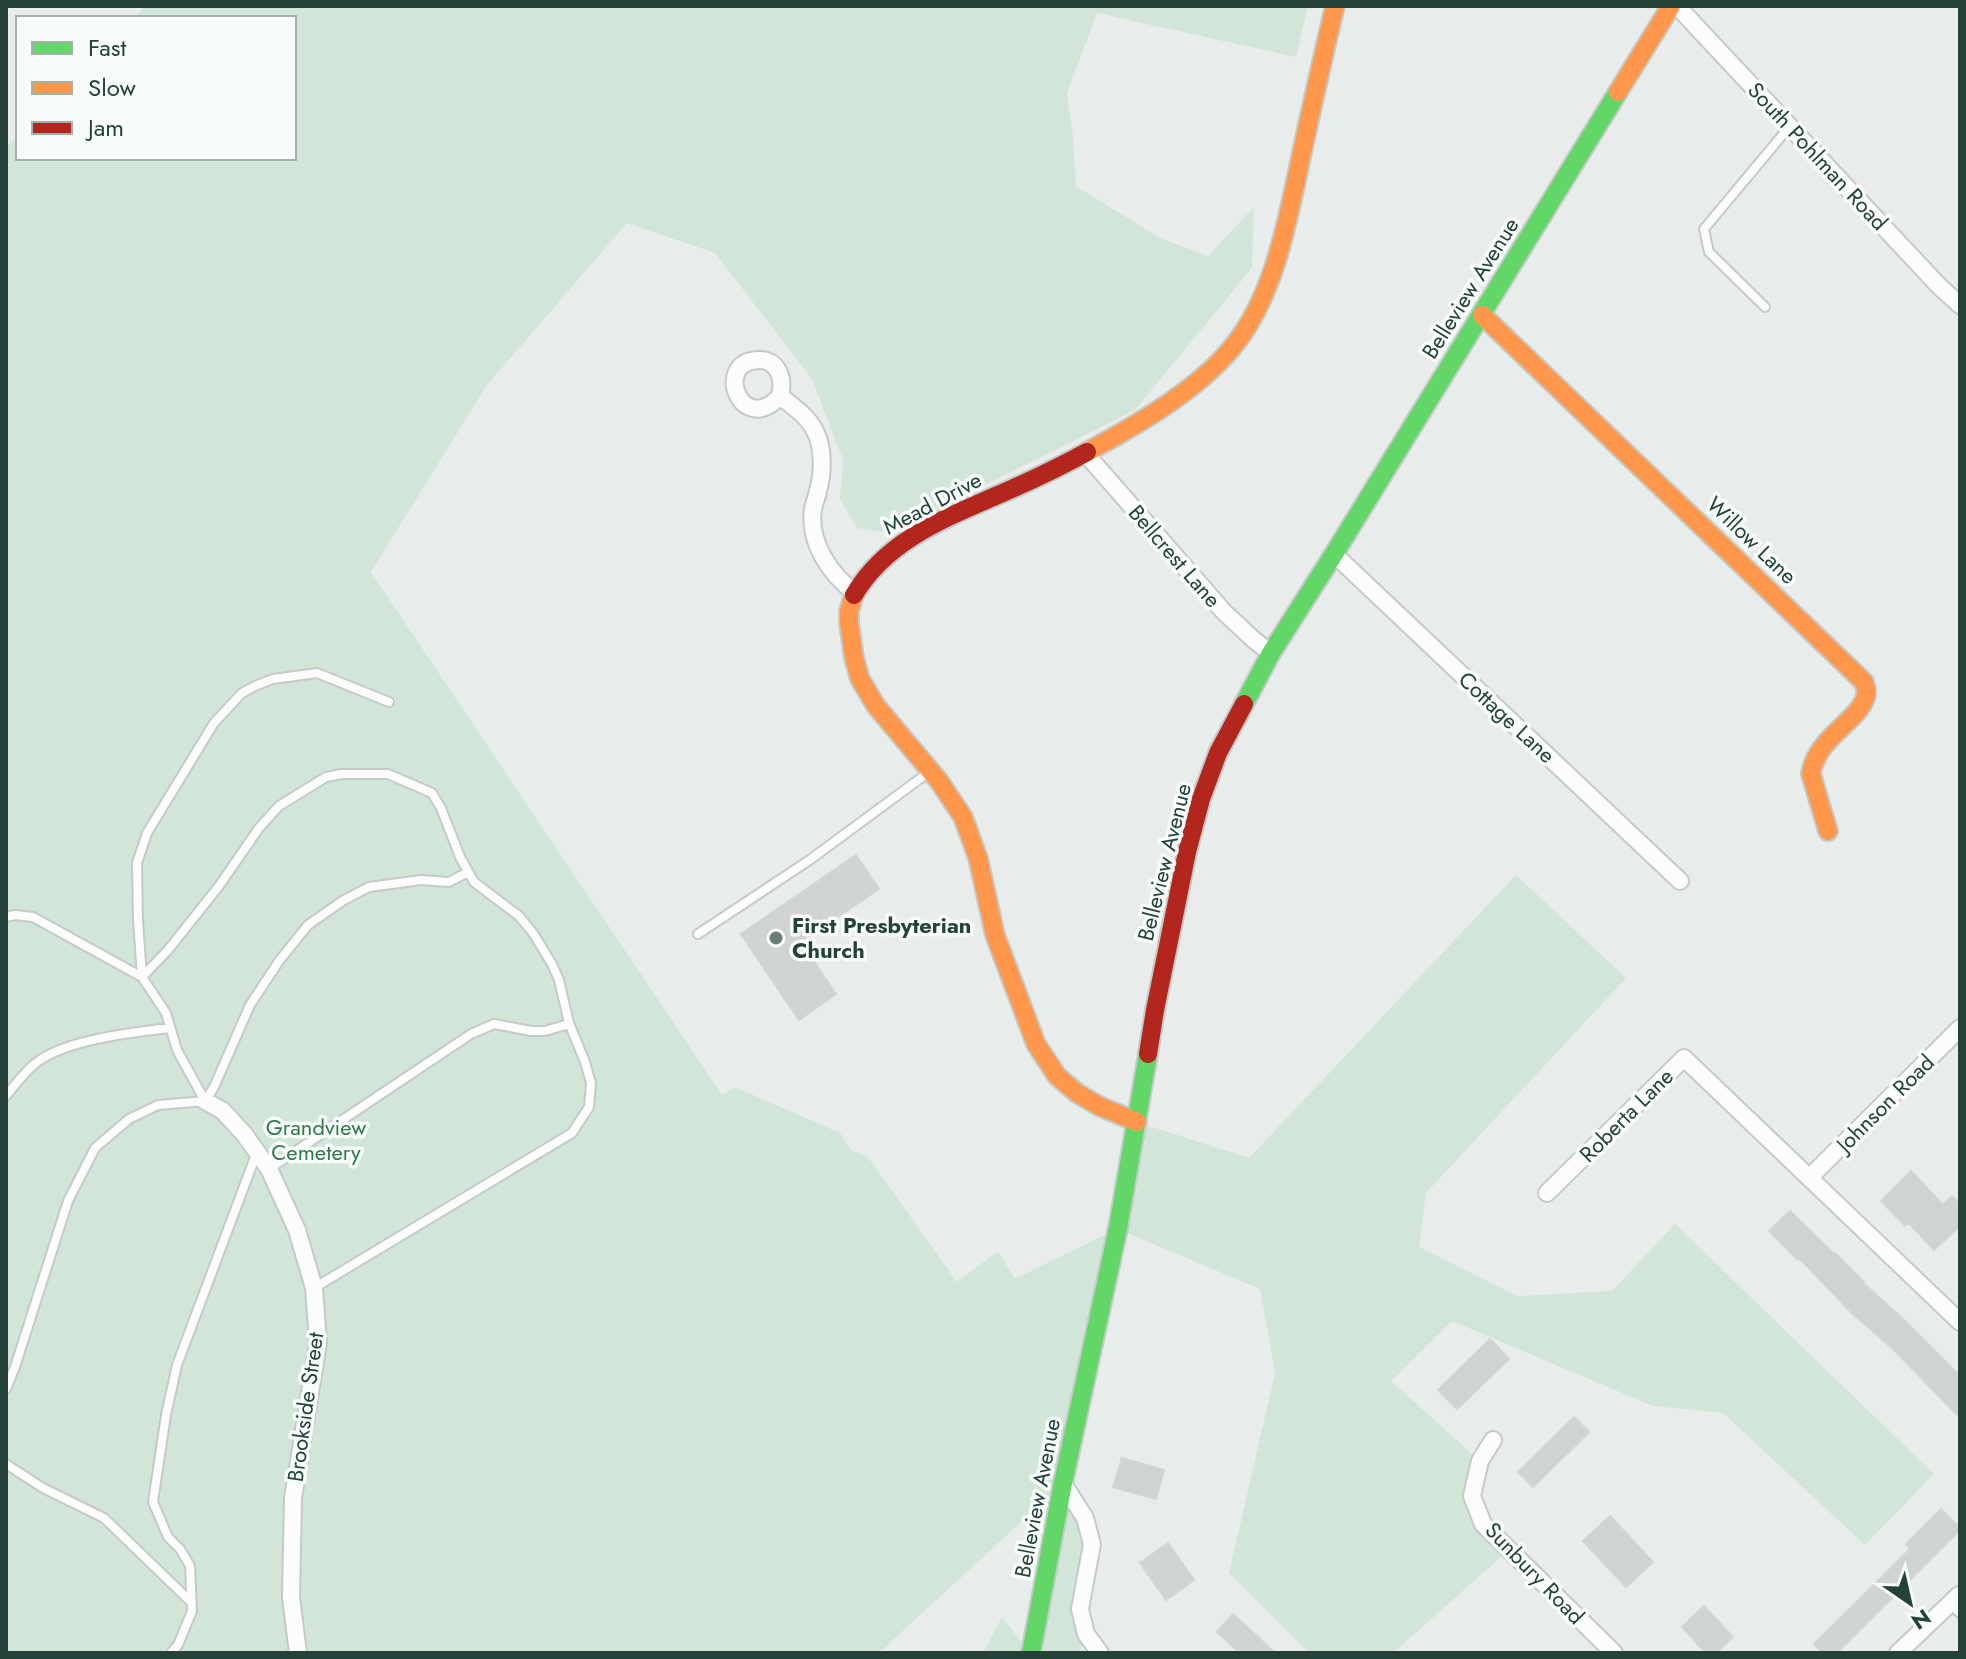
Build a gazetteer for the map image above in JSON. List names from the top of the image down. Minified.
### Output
{"streets":{"street":["South Pohlman Road","Belleview Avenue","Mead Drive","Willow Lane","Bellcrest Lane","Cottage Lane","Johnson Road","Roberta Lane","Brookside Street","Sunbury Road"]},"crossings":[["Belleview Avenue","Mead Drive"],["Belleview Avenue","Willow Lane"],["Belleview Avenue","Bellcrest Lane"],["Belleview Avenue","Cottage Lane"],["Mead Drive","Bellcrest Lane"],["Johnson Road","Roberta Lane"]],"parks":["Grandview Cemetery"],"places":["First Presbyterian Church"],"legend":["Fast","Slow","Jam"],"north":"bottom right"}
